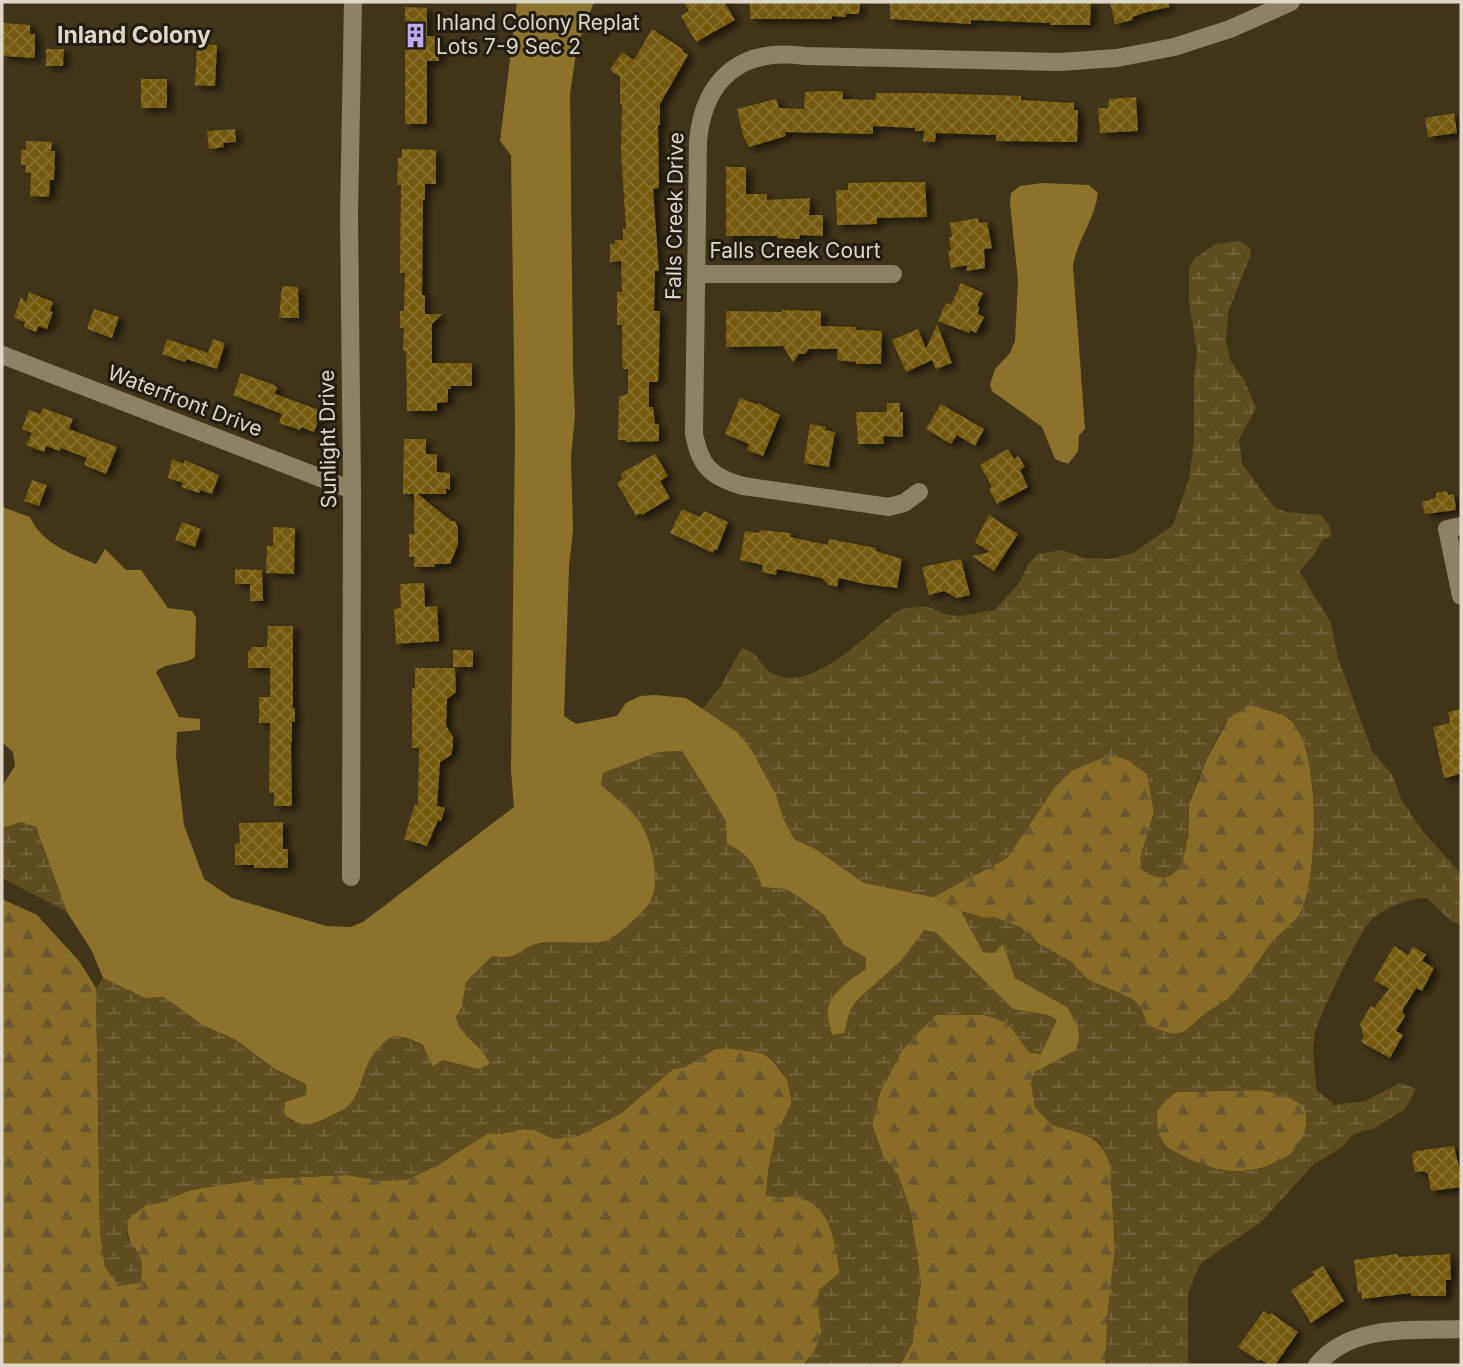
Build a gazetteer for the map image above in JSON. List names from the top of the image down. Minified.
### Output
{"streets":{"street":["Falls Creek Drive","Falls Creek Court","Waterfront Drive","Sunlight Drive"]},"crossings":[["Falls Creek Drive","Falls Creek Court"],["Waterfront Drive","Sunlight Drive"]],"districts":["Inland Colony"],"places":{"building":["Inland Colony Replat Lots 7-9 Sec 2"]}}
